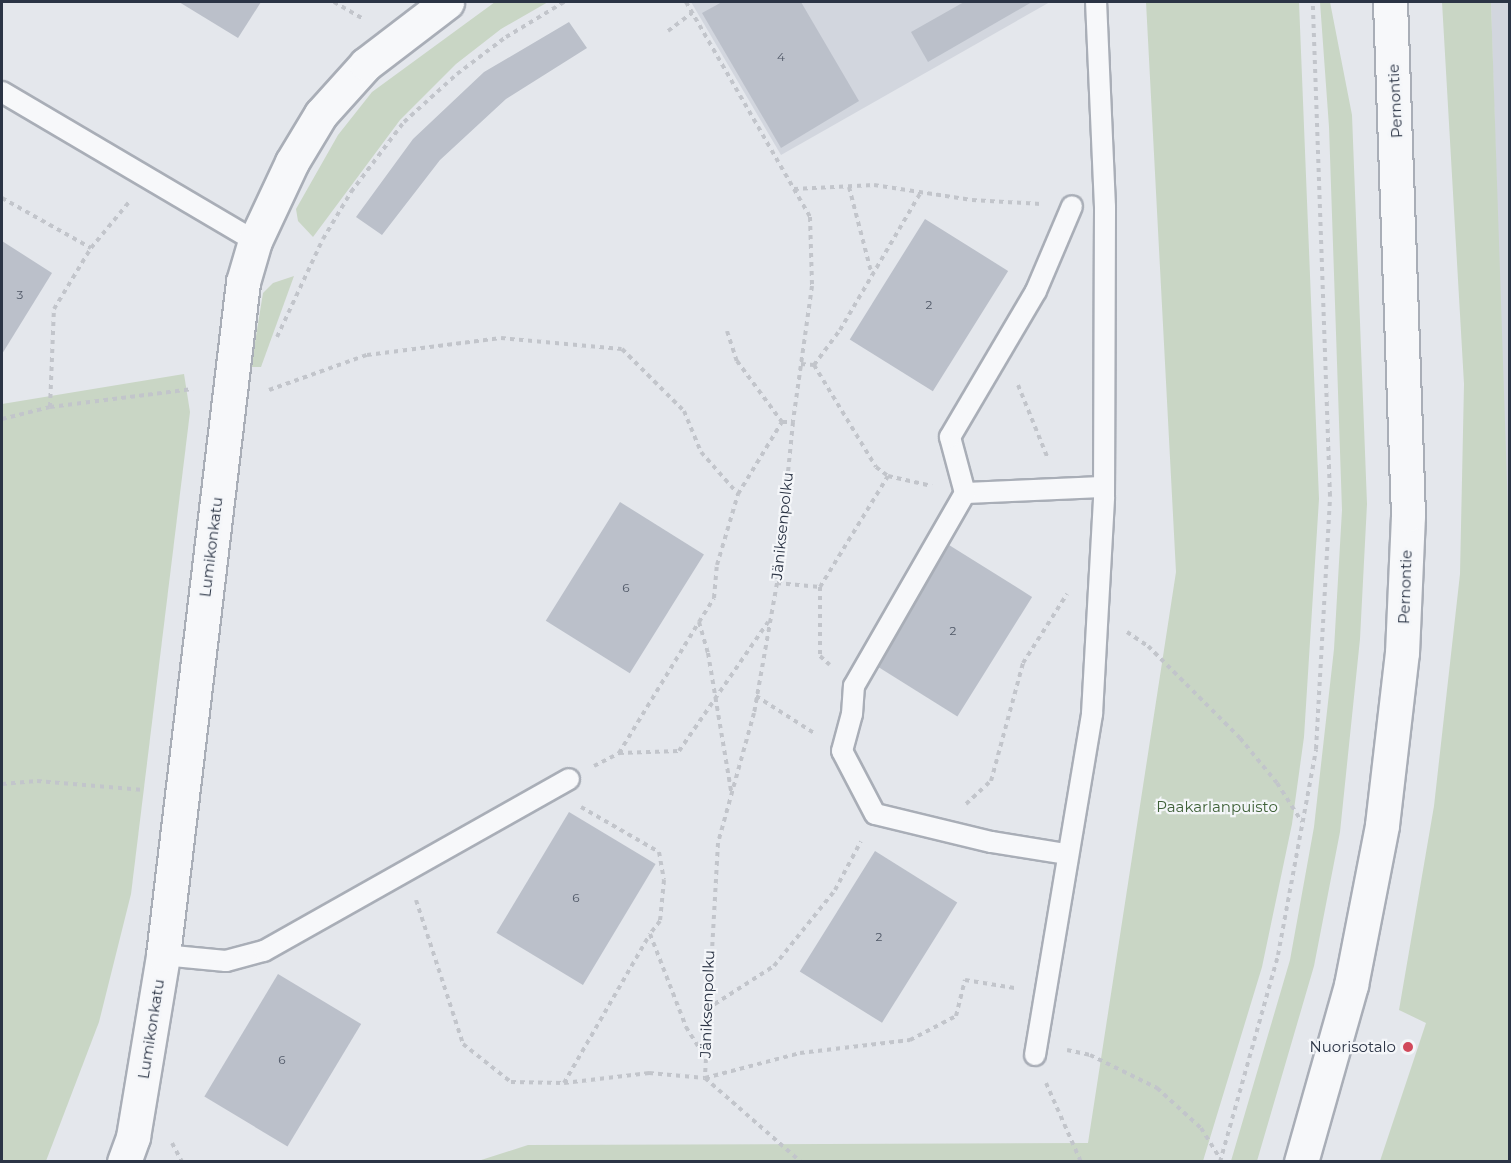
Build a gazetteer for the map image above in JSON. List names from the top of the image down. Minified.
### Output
{"streets":{"street":["Pernontie","Lumikonkatu"],"path":["Jäniksenpolku"]},"parks":["Paakarlanpuisto"],"places":["Nuorisotalo"],"house_numbers":["4","3","2","6","2","6","2","6"]}
